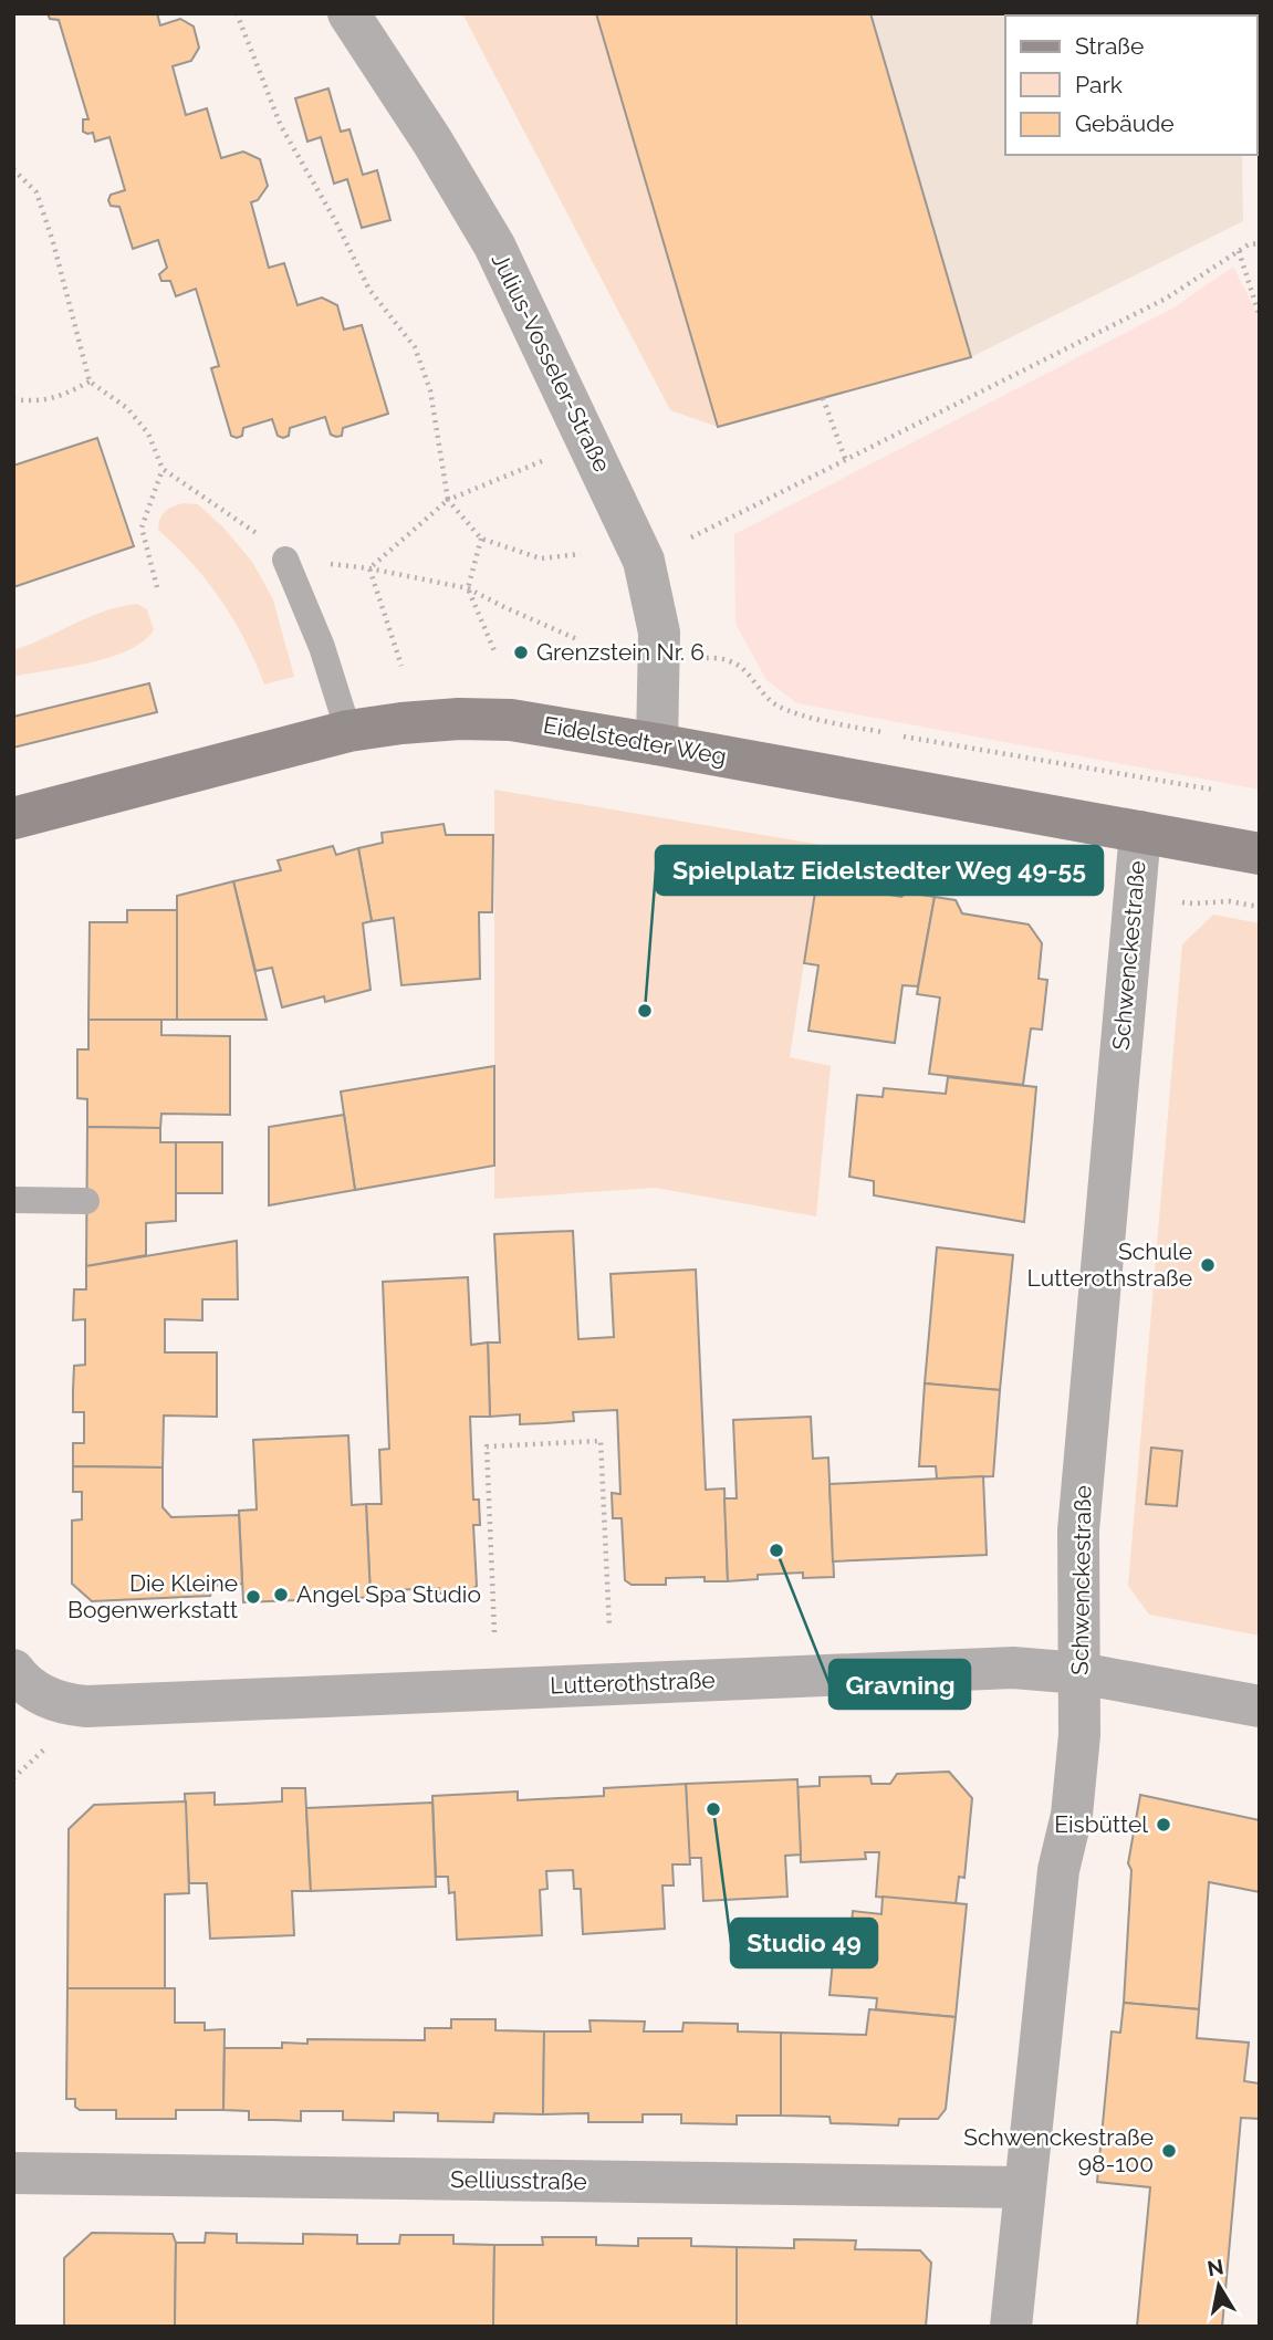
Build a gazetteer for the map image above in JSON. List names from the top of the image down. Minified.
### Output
{"streets":{"street":["Julius-Vosseler-Straße","Eidelstedter Weg","Schwenckestraße","Lutterothstraße","Selliusstraße"]},"crossings":[["Julius-Vosseler-Straße","Eidelstedter Weg"],["Eidelstedter Weg","Schwenckestraße"],["Schwenckestraße","Lutterothstraße"],["Schwenckestraße","Selliusstraße"]],"places":["Grenzstein Nr. 6","Spielplatz Eidelstedter Weg 49-55","Schule Lutterothstraße","Gravning","Angel Spa Studio","Die Kleine Bogenwerkstatt","Studio 49","Eisbüttel","Schwenckestraße 98-100"],"legend":["Straße","Park","Gebäude"],"north":"top"}
